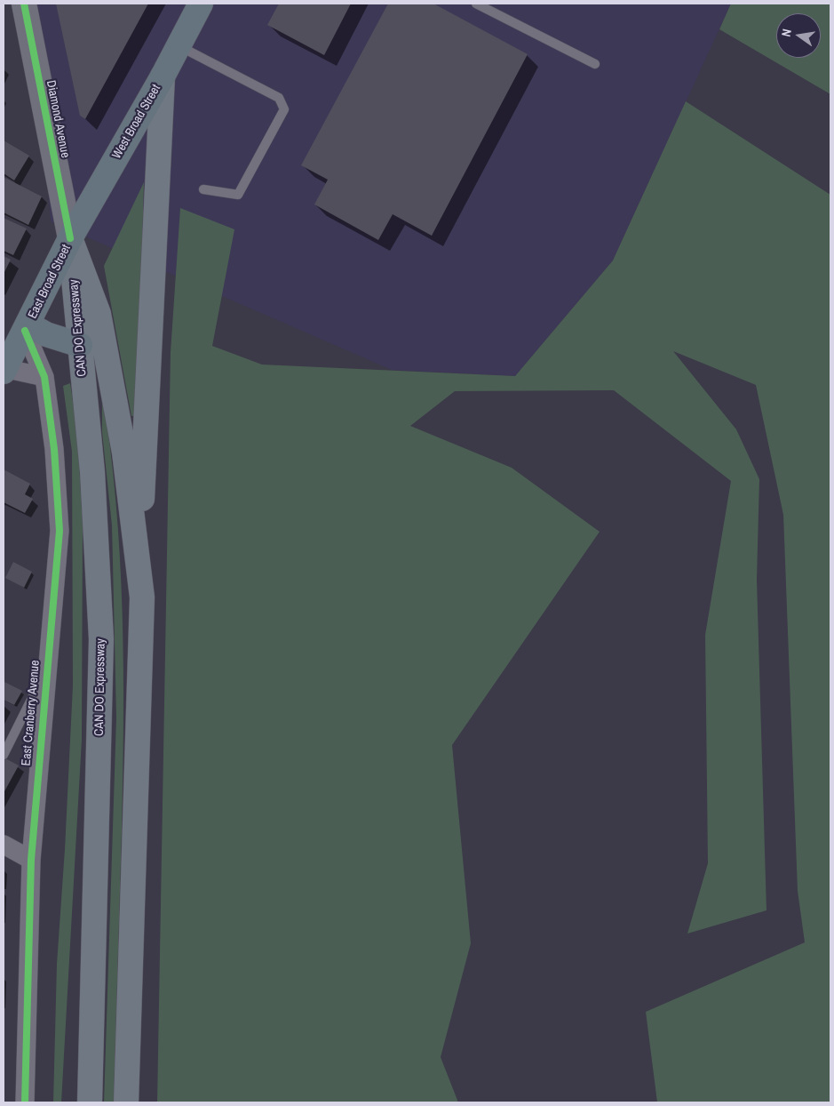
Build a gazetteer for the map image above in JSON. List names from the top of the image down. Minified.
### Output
{"streets":{"highway":["West Broad Street","East Broad Street"],"main road":["CAN DO Expressway"],"street":["Diamond Avenue","East Cranberry Avenue"]},"crossings":[["Diamond Avenue","West Broad Street"],["Diamond Avenue","East Broad Street"],["Diamond Avenue","CAN DO Expressway"],["West Broad Street","East Broad Street"],["West Broad Street","CAN DO Expressway"],["East Broad Street","CAN DO Expressway"],["East Broad Street","East Cranberry Avenue"]],"north":"left"}
